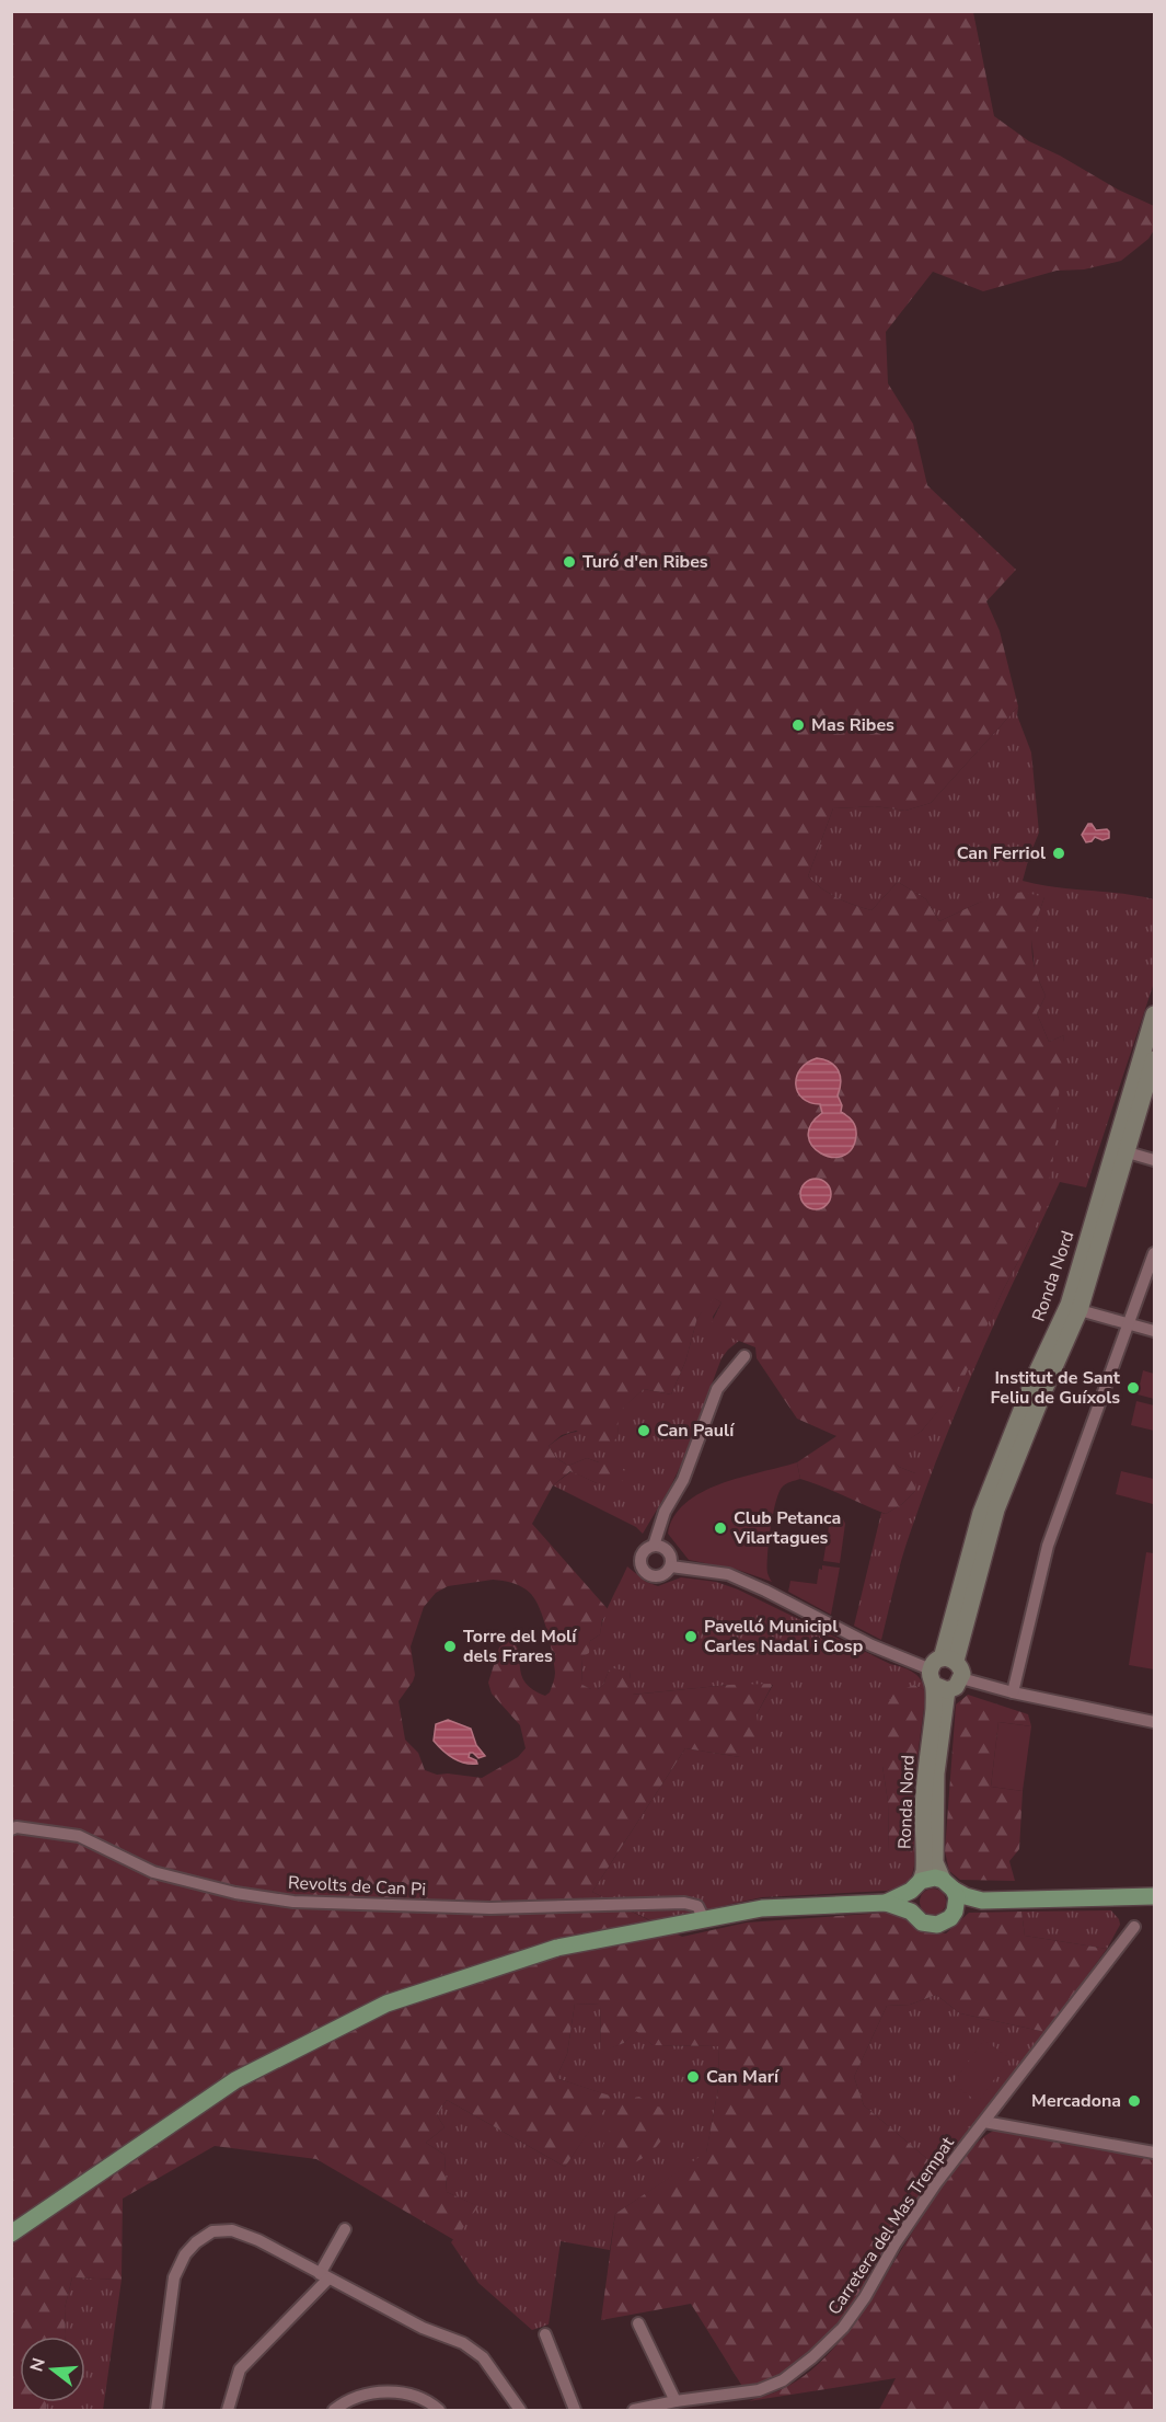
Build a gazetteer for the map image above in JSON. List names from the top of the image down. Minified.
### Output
{"streets":{"street":["Ronda Nord","Revolts de Can Pi","Carretera del Mas Trempat"]},"places":["Turó d'en Ribes","Mas Ribes","Can Ferriol","Institut de Sant Feliu de Guíxols","Can Paulí","Club Petanca Vilartagues","Pavelló Municipl Carles Nadal i Cosp","Torre del Molí dels Frares","Can Marí","Mercadona"],"north":"left"}
